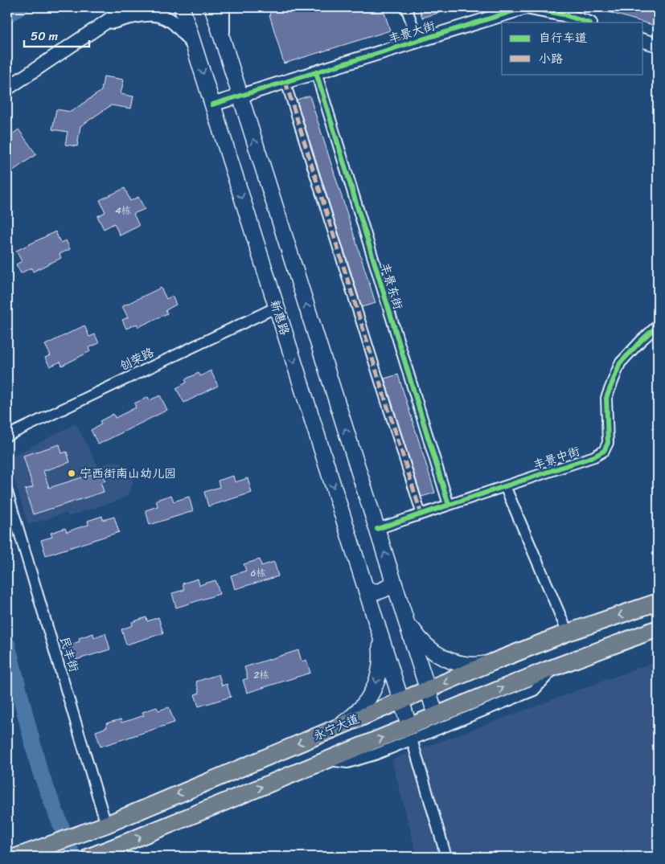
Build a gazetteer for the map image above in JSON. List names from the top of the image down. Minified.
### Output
{"streets":{"main road":["新惠路","永宁大道"],"street":["丰景大街","丰景东街","创荣路","丰景中街","民丰街"]},"crossings":[["丰景大街","丰景东街"],["丰景大街","新惠路"],["丰景东街","丰景中街"],["新惠路","创荣路"],["民丰街","永宁大道"]],"places":["宁西街南山幼儿园"],"house_numbers":["4栋","6栋","2栋"],"legend":["自行车道","小路"],"scale_bar":"50 m"}
